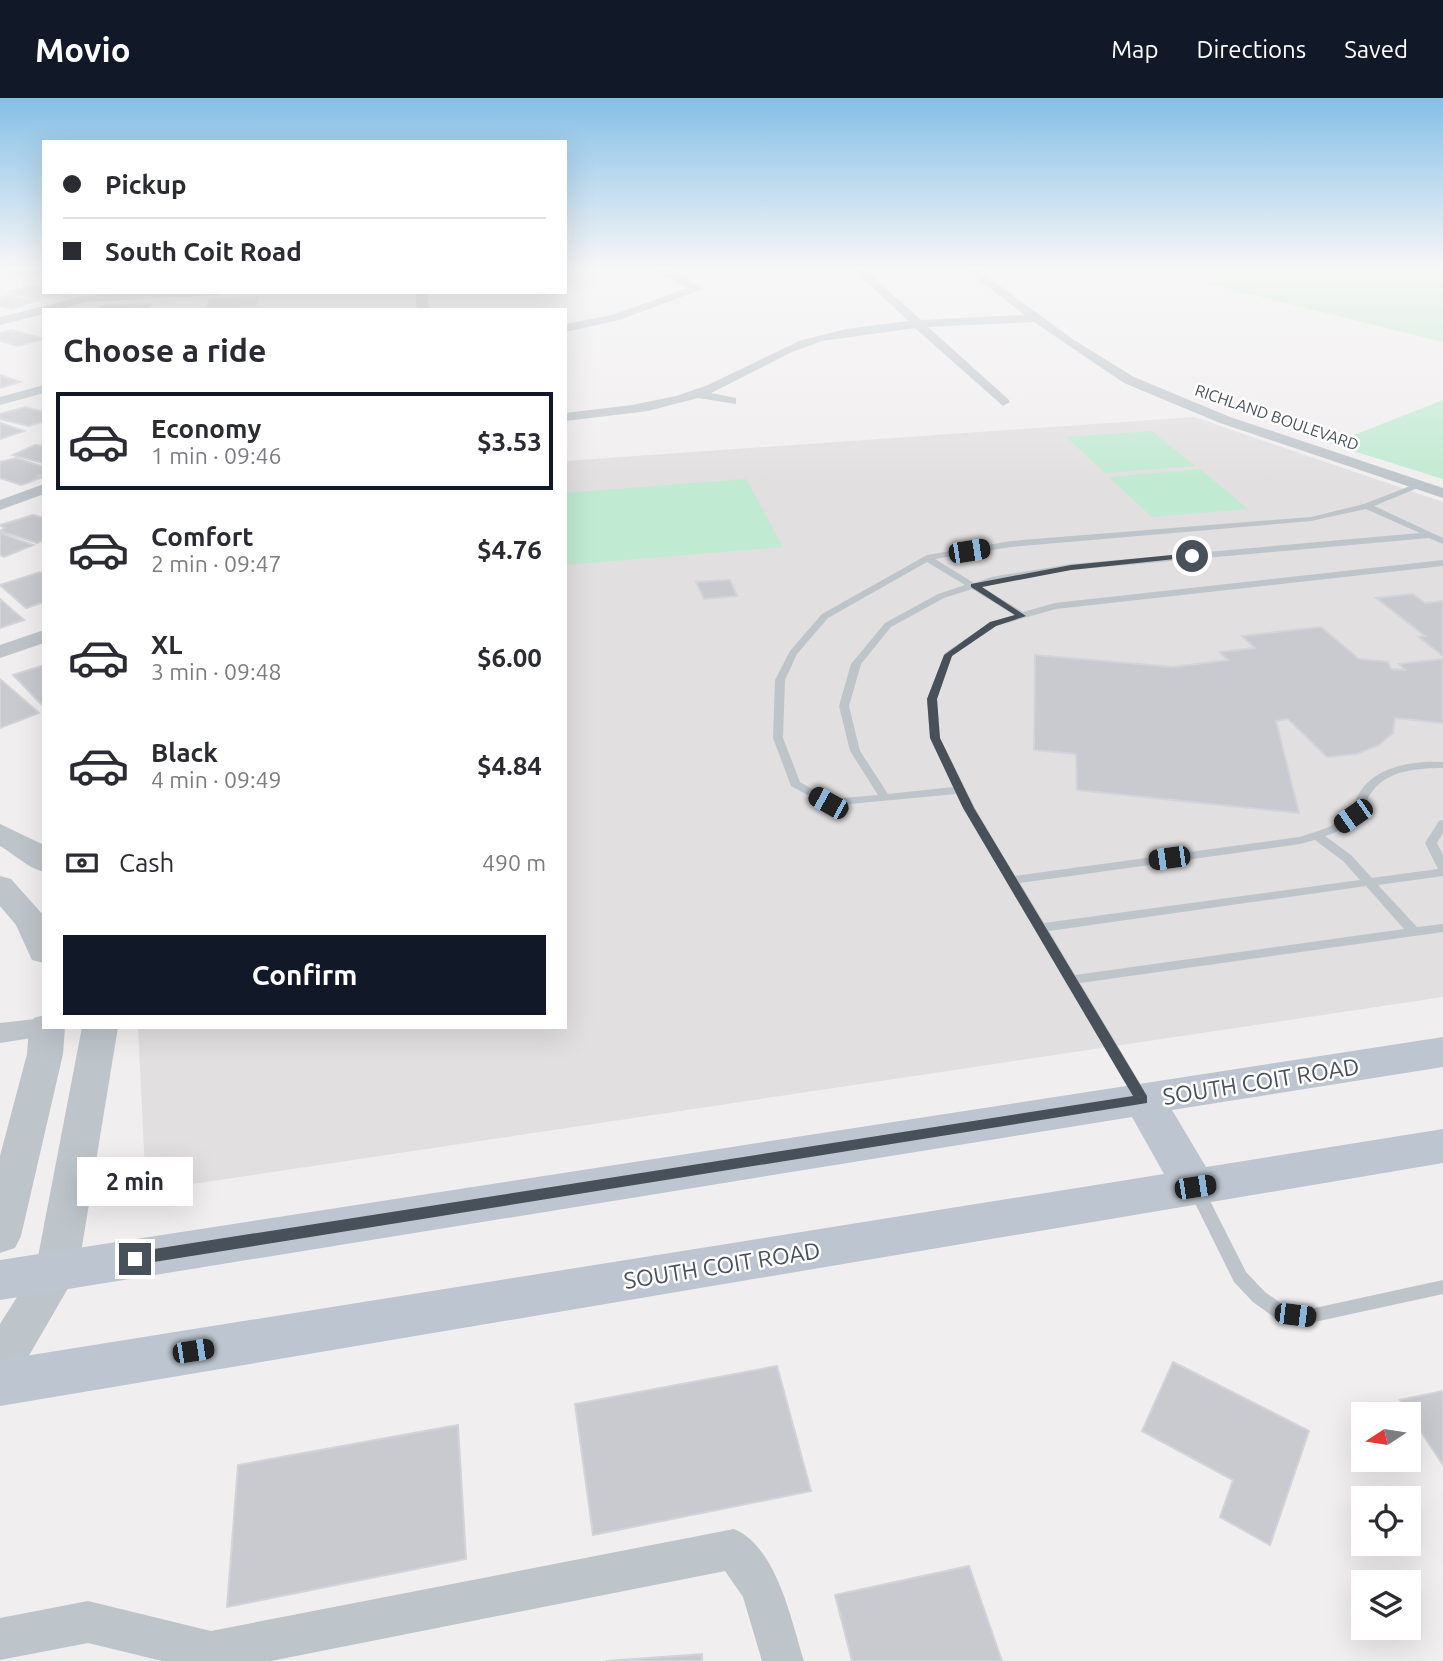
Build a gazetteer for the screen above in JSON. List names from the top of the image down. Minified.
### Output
{"streets":{"main road":["SOUTH COIT ROAD"],"street":["RICHLAND BOULEVARD"]},"north":"left","page":{"header":"Movio","nav":["Map","Directions","Saved"],"banner":["Pickup","South Coit Road"],"heading":"Choose a ride","list":[{"name":"Economy","note":"1 min · 09:46","value":"$3.53"},{"name":"Comfort","note":"2 min · 09:47","value":"$4.76"},{"name":"XL","note":"3 min · 09:48","value":"$6.00"},{"name":"Black","note":"4 min · 09:49","value":"$4.84"}],"pay":["Cash","490 m"],"buttons":"Confirm","bubble":"2 min"}}
